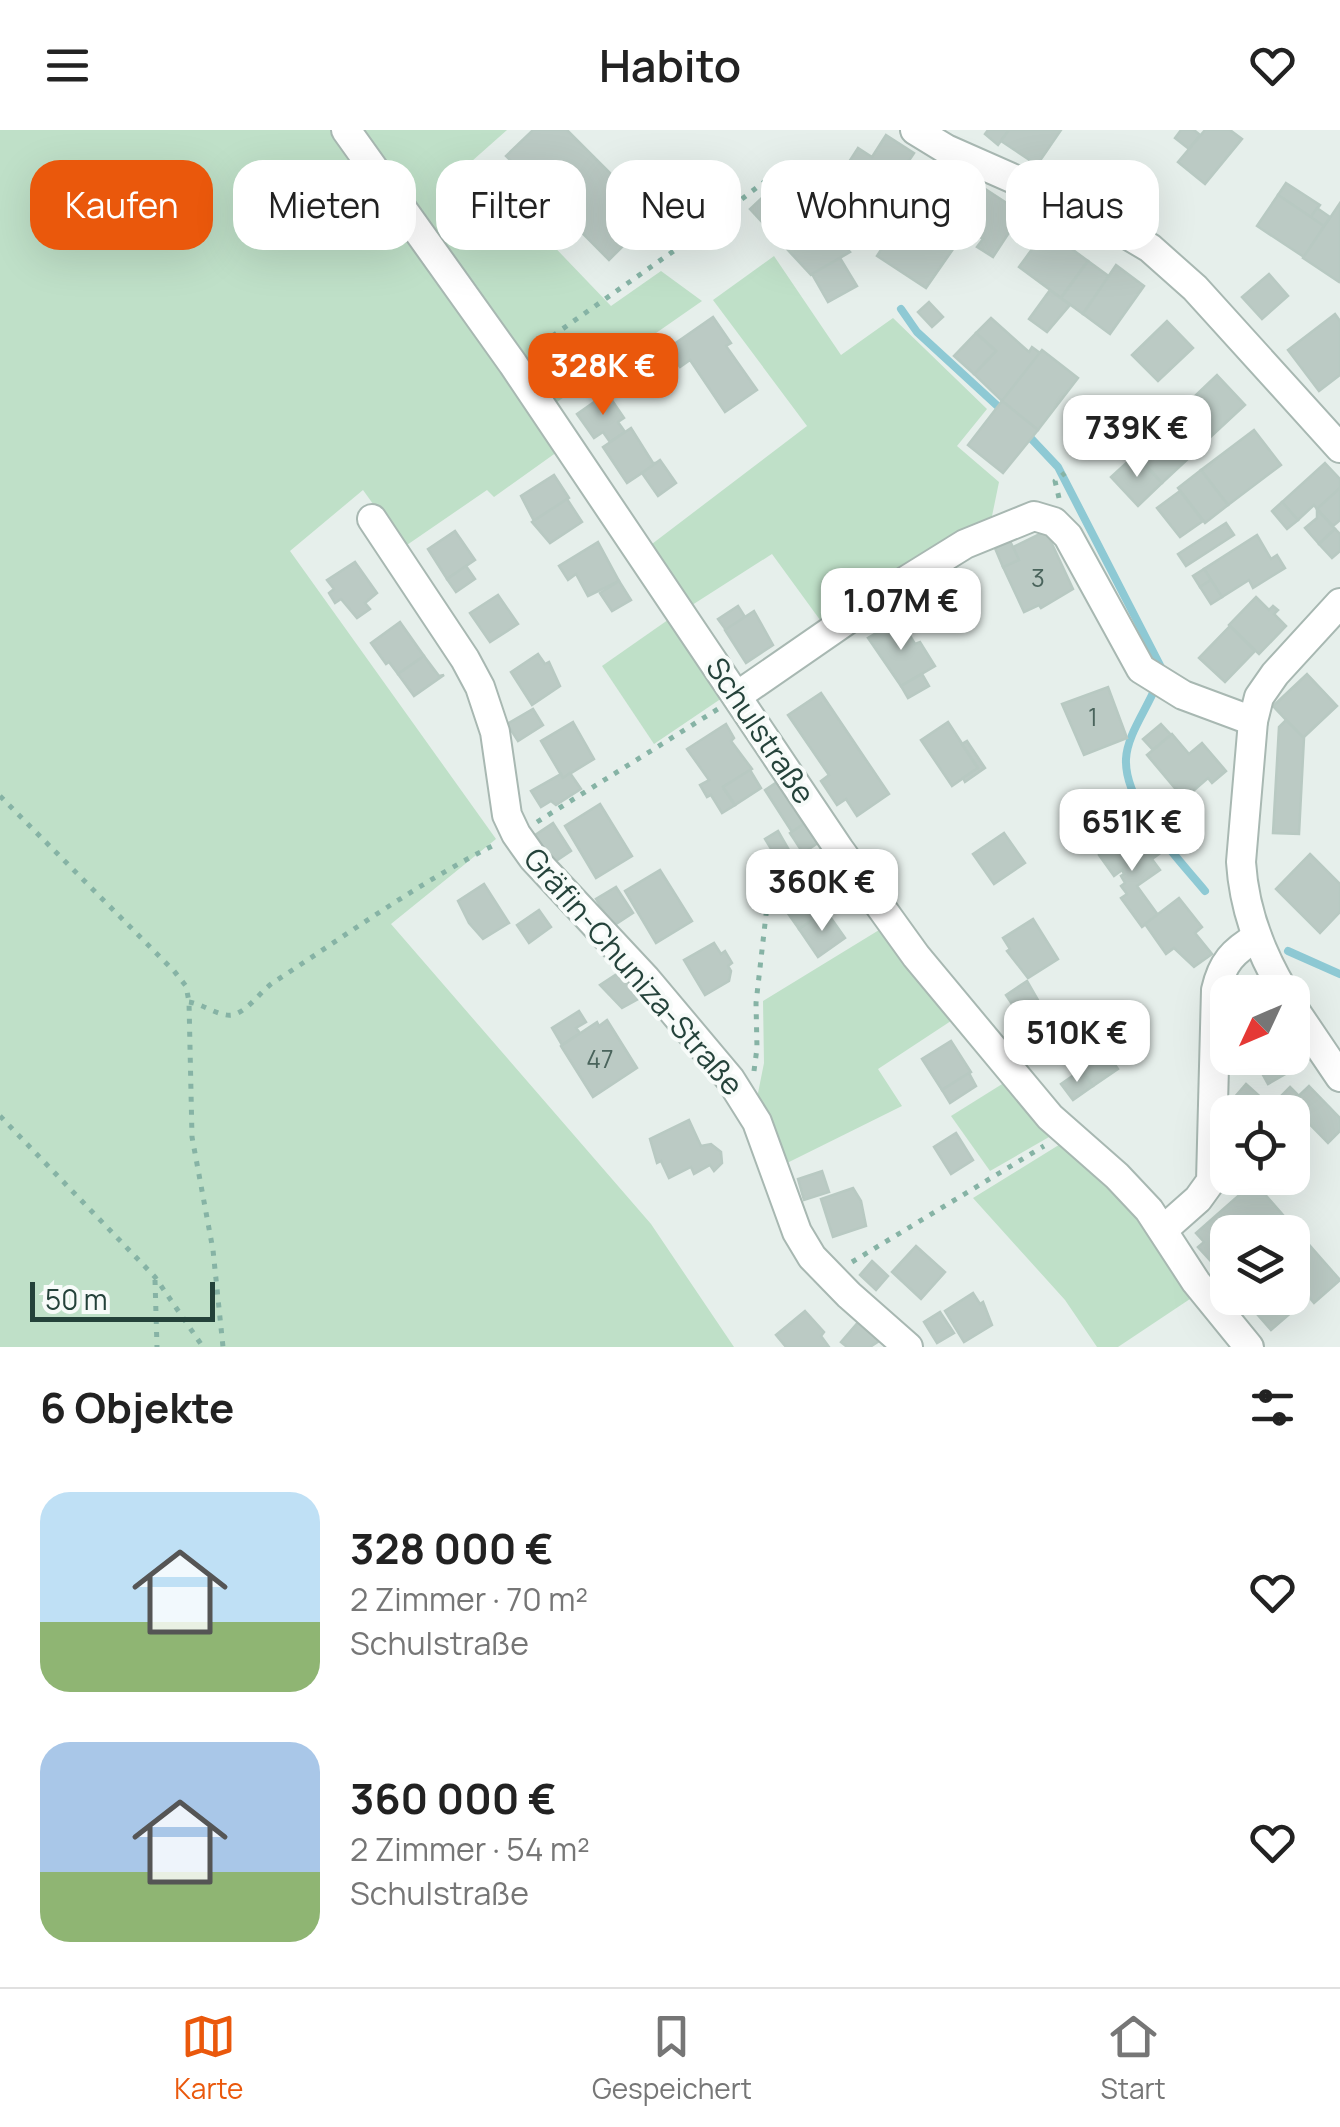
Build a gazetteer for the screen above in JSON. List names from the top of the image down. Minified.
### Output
{"streets":{"street":["Schulstraße","Gräfin-Chuniza-Straße"]},"house_numbers":["3","1","47"],"scale_bar":"50 m","north":"bottom left","page":{"header":"Habito","chip":["Kaufen","Mieten","Filter","Neu","Wohnung","Haus"],"price":["328K €","739K €","1.07M €","651K €","360K €","510K €"],"scale":"50 m","heading":"6 Objekte","list":[{"name":"328 000 €","note":"2 Zimmer · 70 m² · Schulstraße"},{"name":"360 000 €","note":"2 Zimmer · 54 m² · Schulstraße"}],"tabs":["Karte","Gespeichert","Start"]}}
